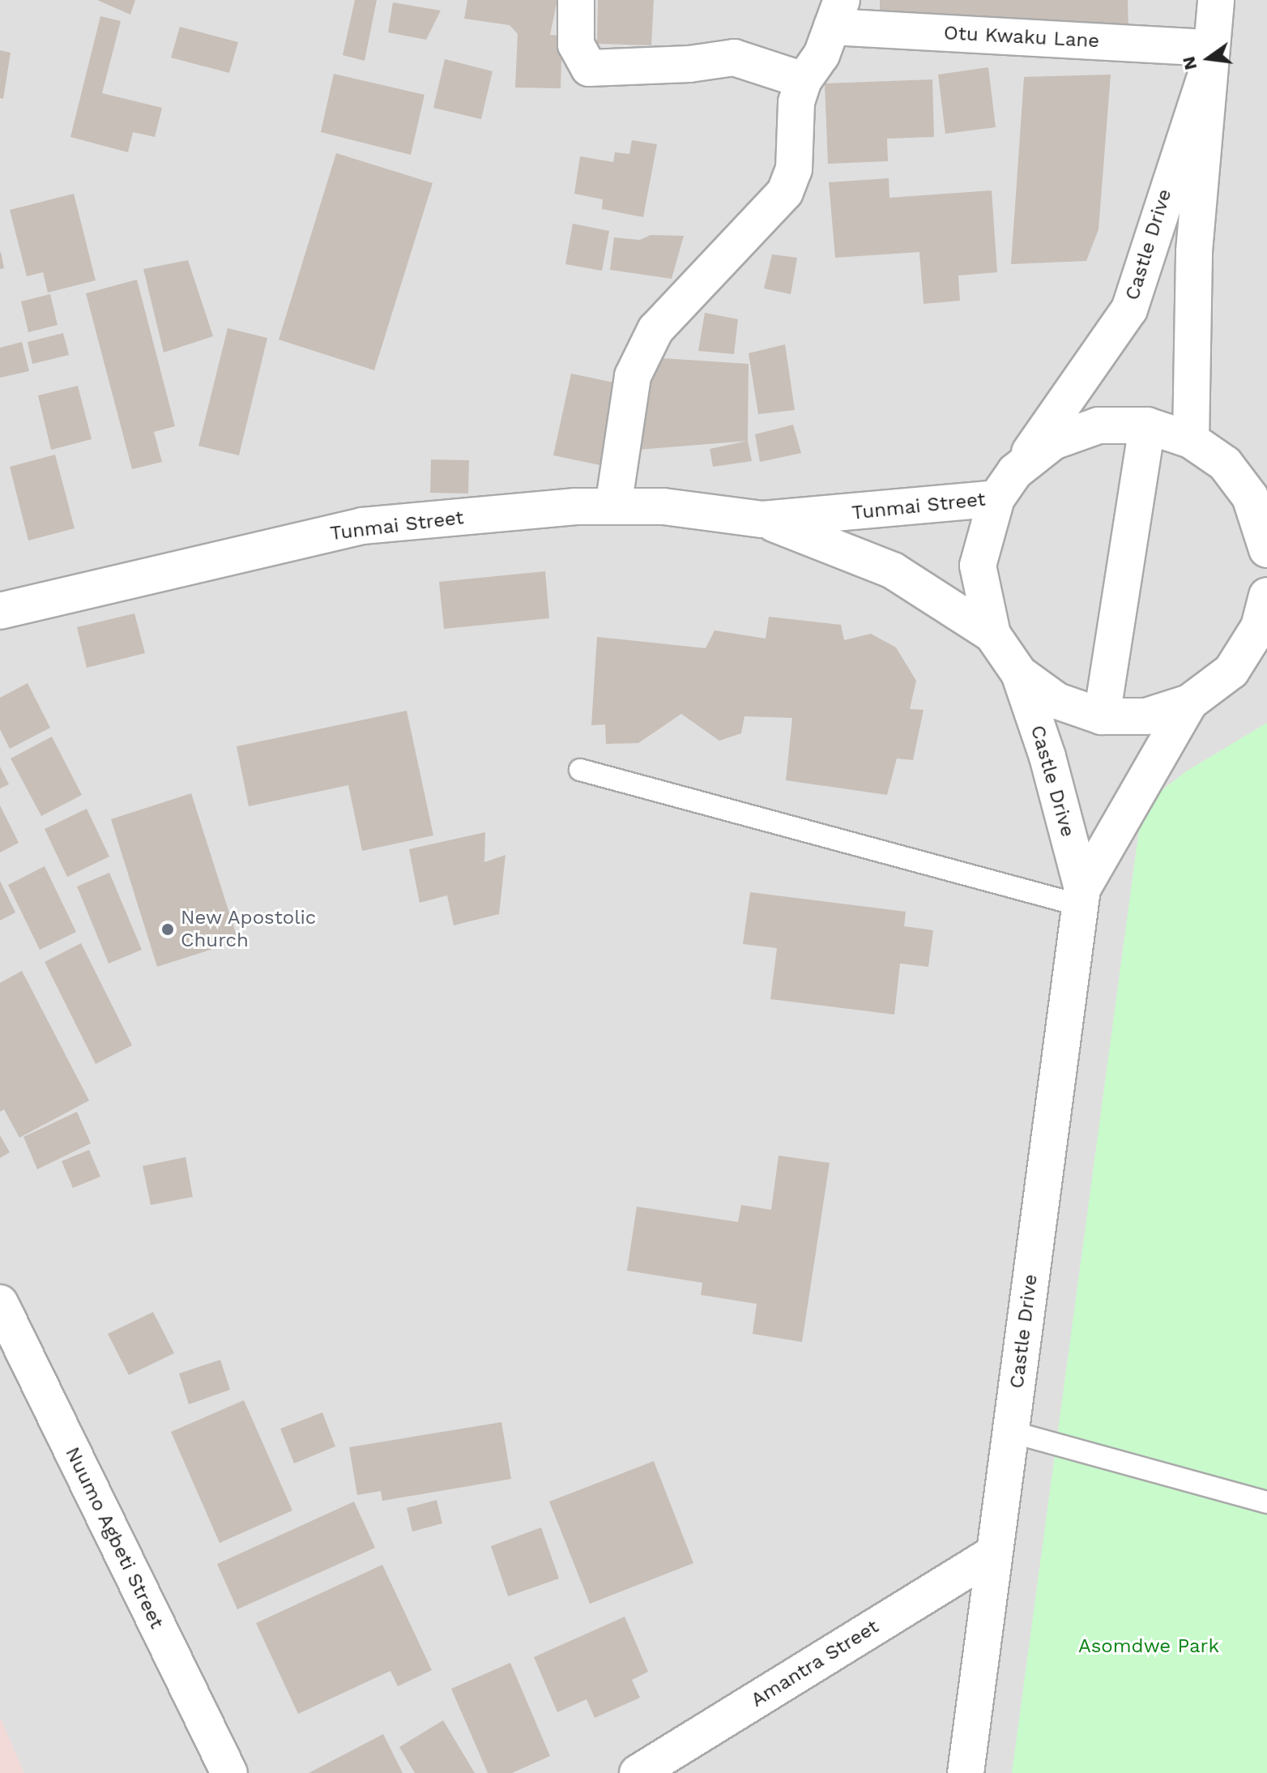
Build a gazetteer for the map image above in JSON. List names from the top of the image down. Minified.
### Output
{"streets":{"street":["Otu Kwaku Lane","Castle Drive","Tunmai Street","Nuumo Agbeti Street","Amantra Street"]},"crossings":[["Otu Kwaku Lane","Castle Drive"],["Castle Drive","Tunmai Street"],["Castle Drive","Amantra Street"]],"parks":["Asomdwe Park"],"places":["New Apostolic Church"],"north":"left"}
